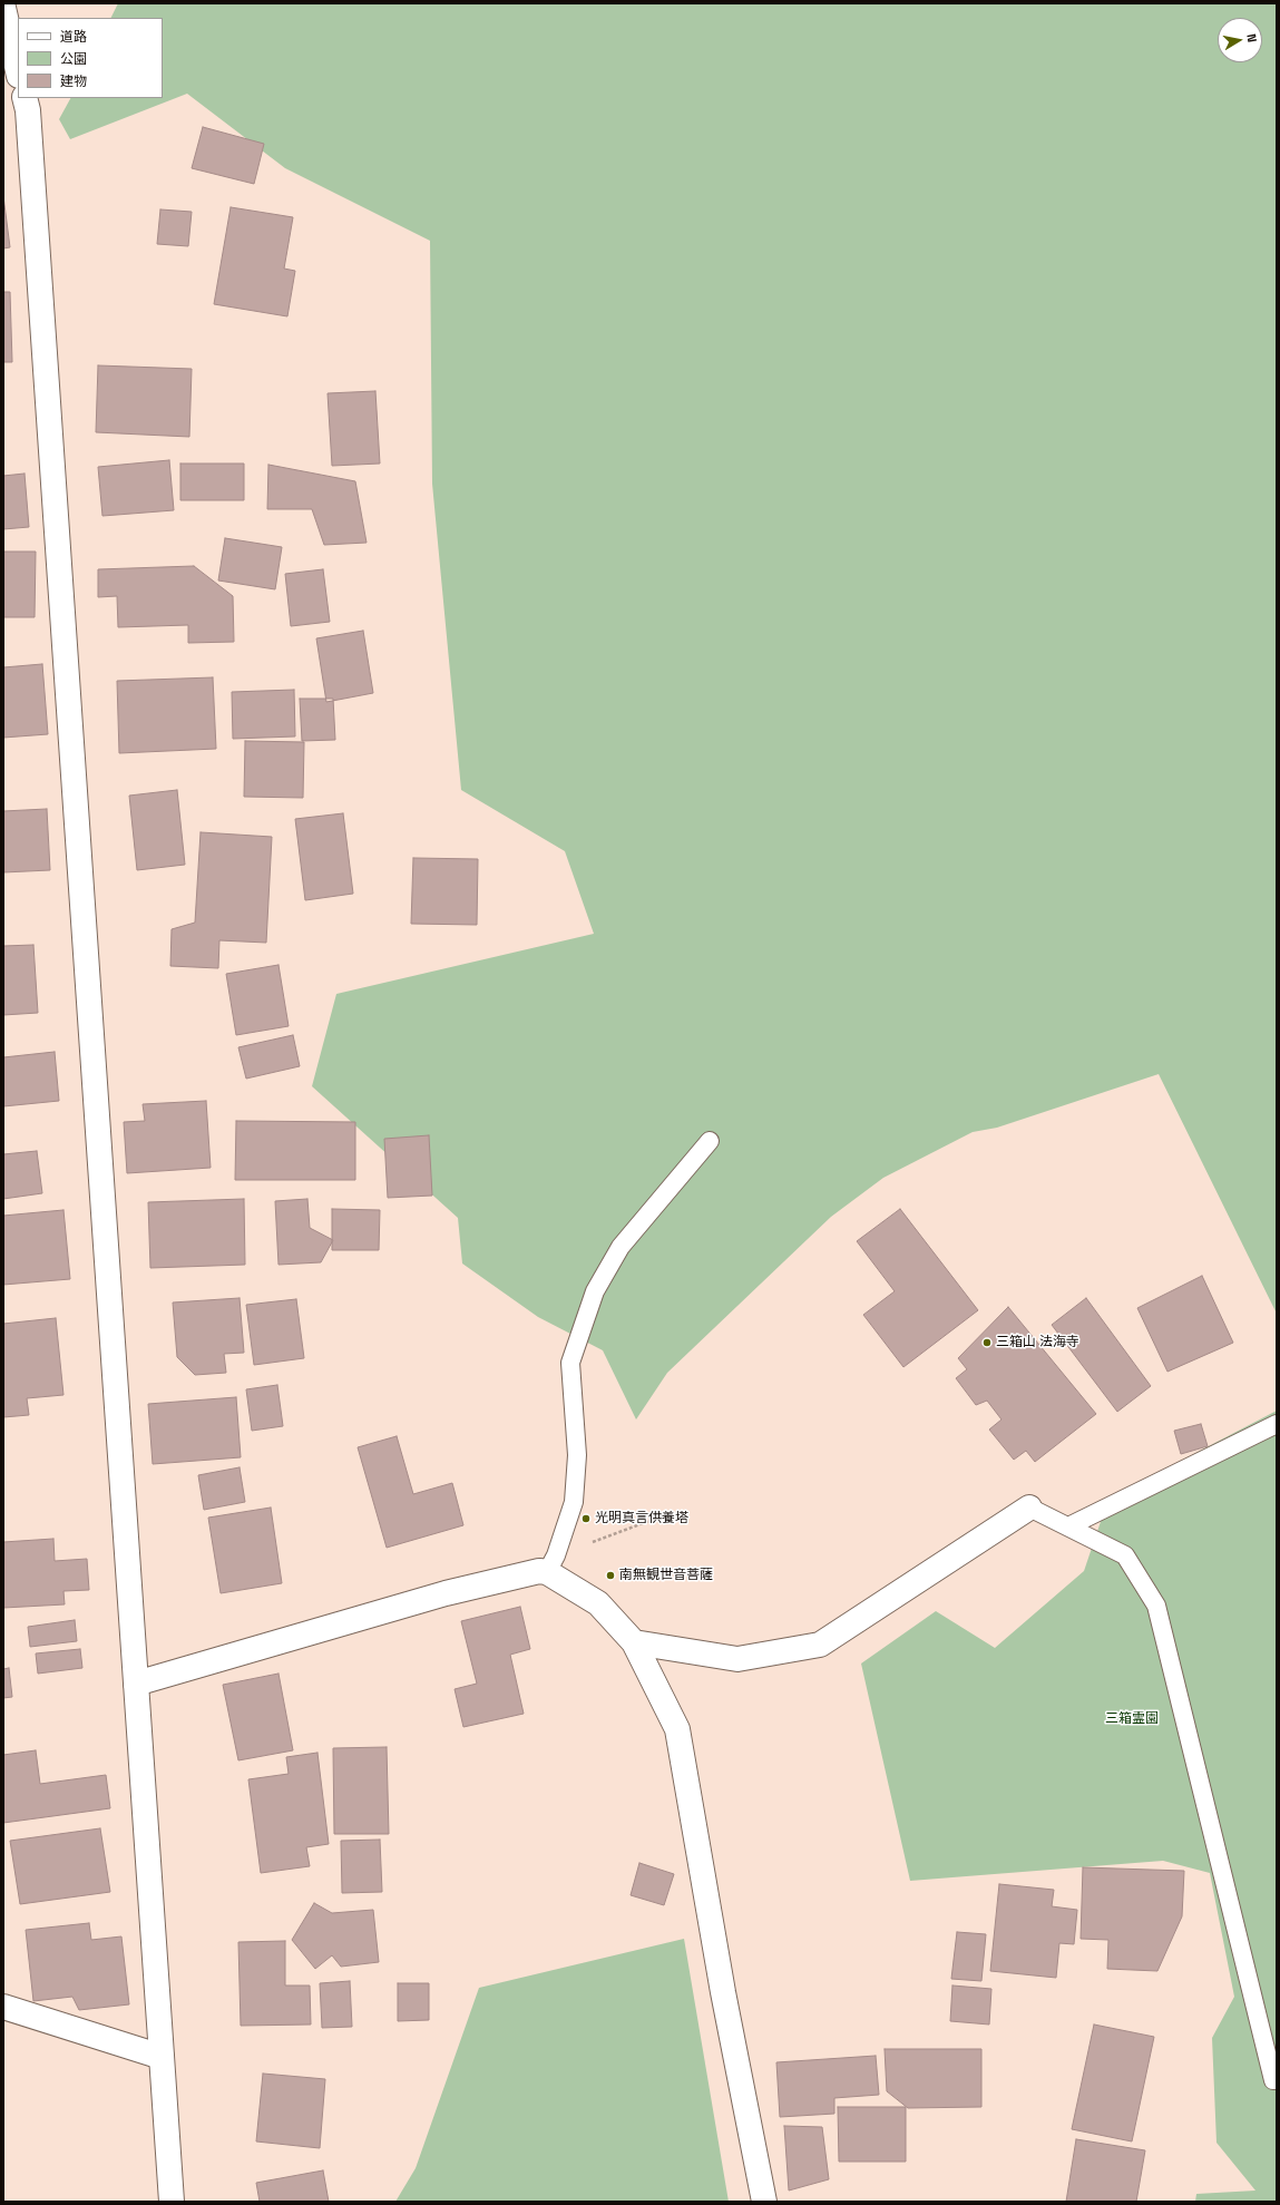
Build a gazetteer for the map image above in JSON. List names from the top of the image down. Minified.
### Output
{"parks":["三箱霊園"],"places":["三箱山 法海寺","光明真言供養塔","南無観世音菩薩"],"legend":["道路","公園","建物"],"north":"right"}
